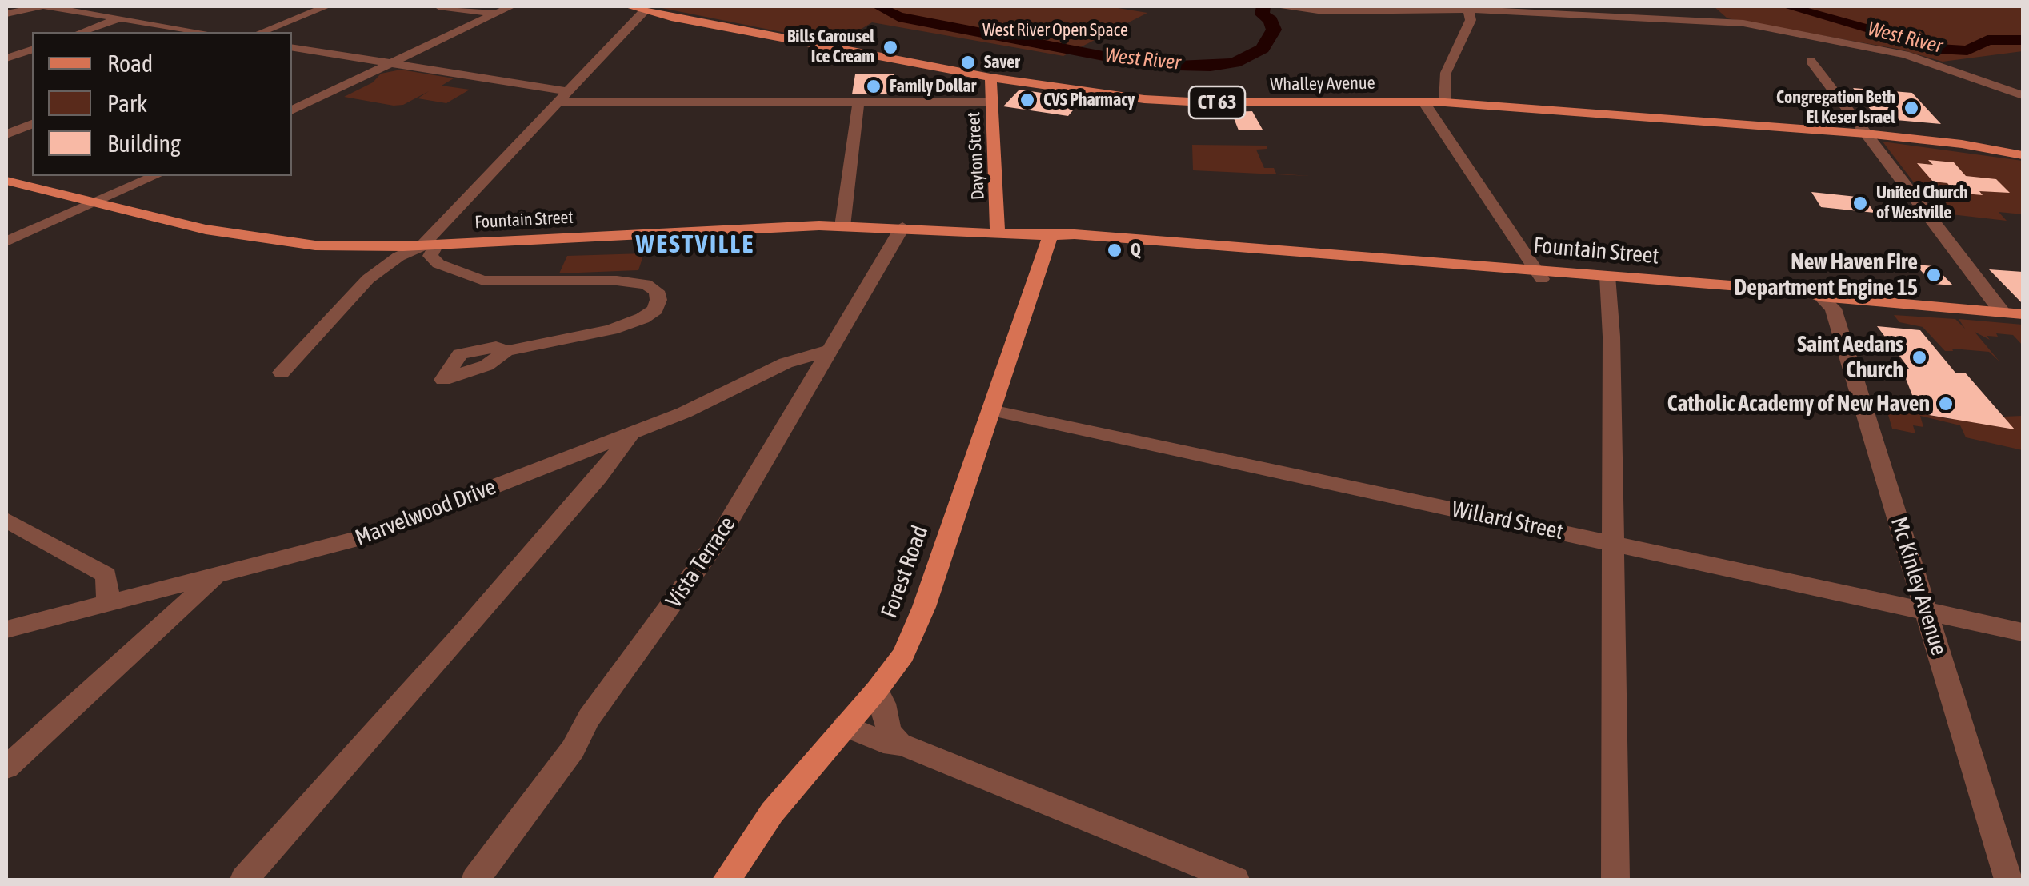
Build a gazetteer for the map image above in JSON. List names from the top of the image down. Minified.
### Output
{"streets":{"main road":["Whalley Avenue","CT 63","Dayton Street","Fountain Street","Forest Road"],"street":["Marvelwood Drive","Willard Street","Vista Terrace","Mc Kinley Avenue"]},"crossings":[["Whalley Avenue","Dayton Street"],["Dayton Street","Fountain Street"],["Fountain Street","Vista Terrace"],["Fountain Street","Forest Road"],["Fountain Street","Mc Kinley Avenue"],["Marvelwood Drive","Vista Terrace"],["Willard Street","Forest Road"],["Willard Street","Mc Kinley Avenue"]],"districts":["WESTVILLE"],"water":["West River"],"parks":["West River Open Space"],"places":["Bills Carousel Ice Cream","Saver","Family Dollar","CVS Pharmacy","Congregation Beth El Keser Israel","United Church of Westville","Q","New Haven Fire Department Engine 15","Saint Aedans Church","Catholic Academy of New Haven"],"legend":["Road","Park","Building"]}
